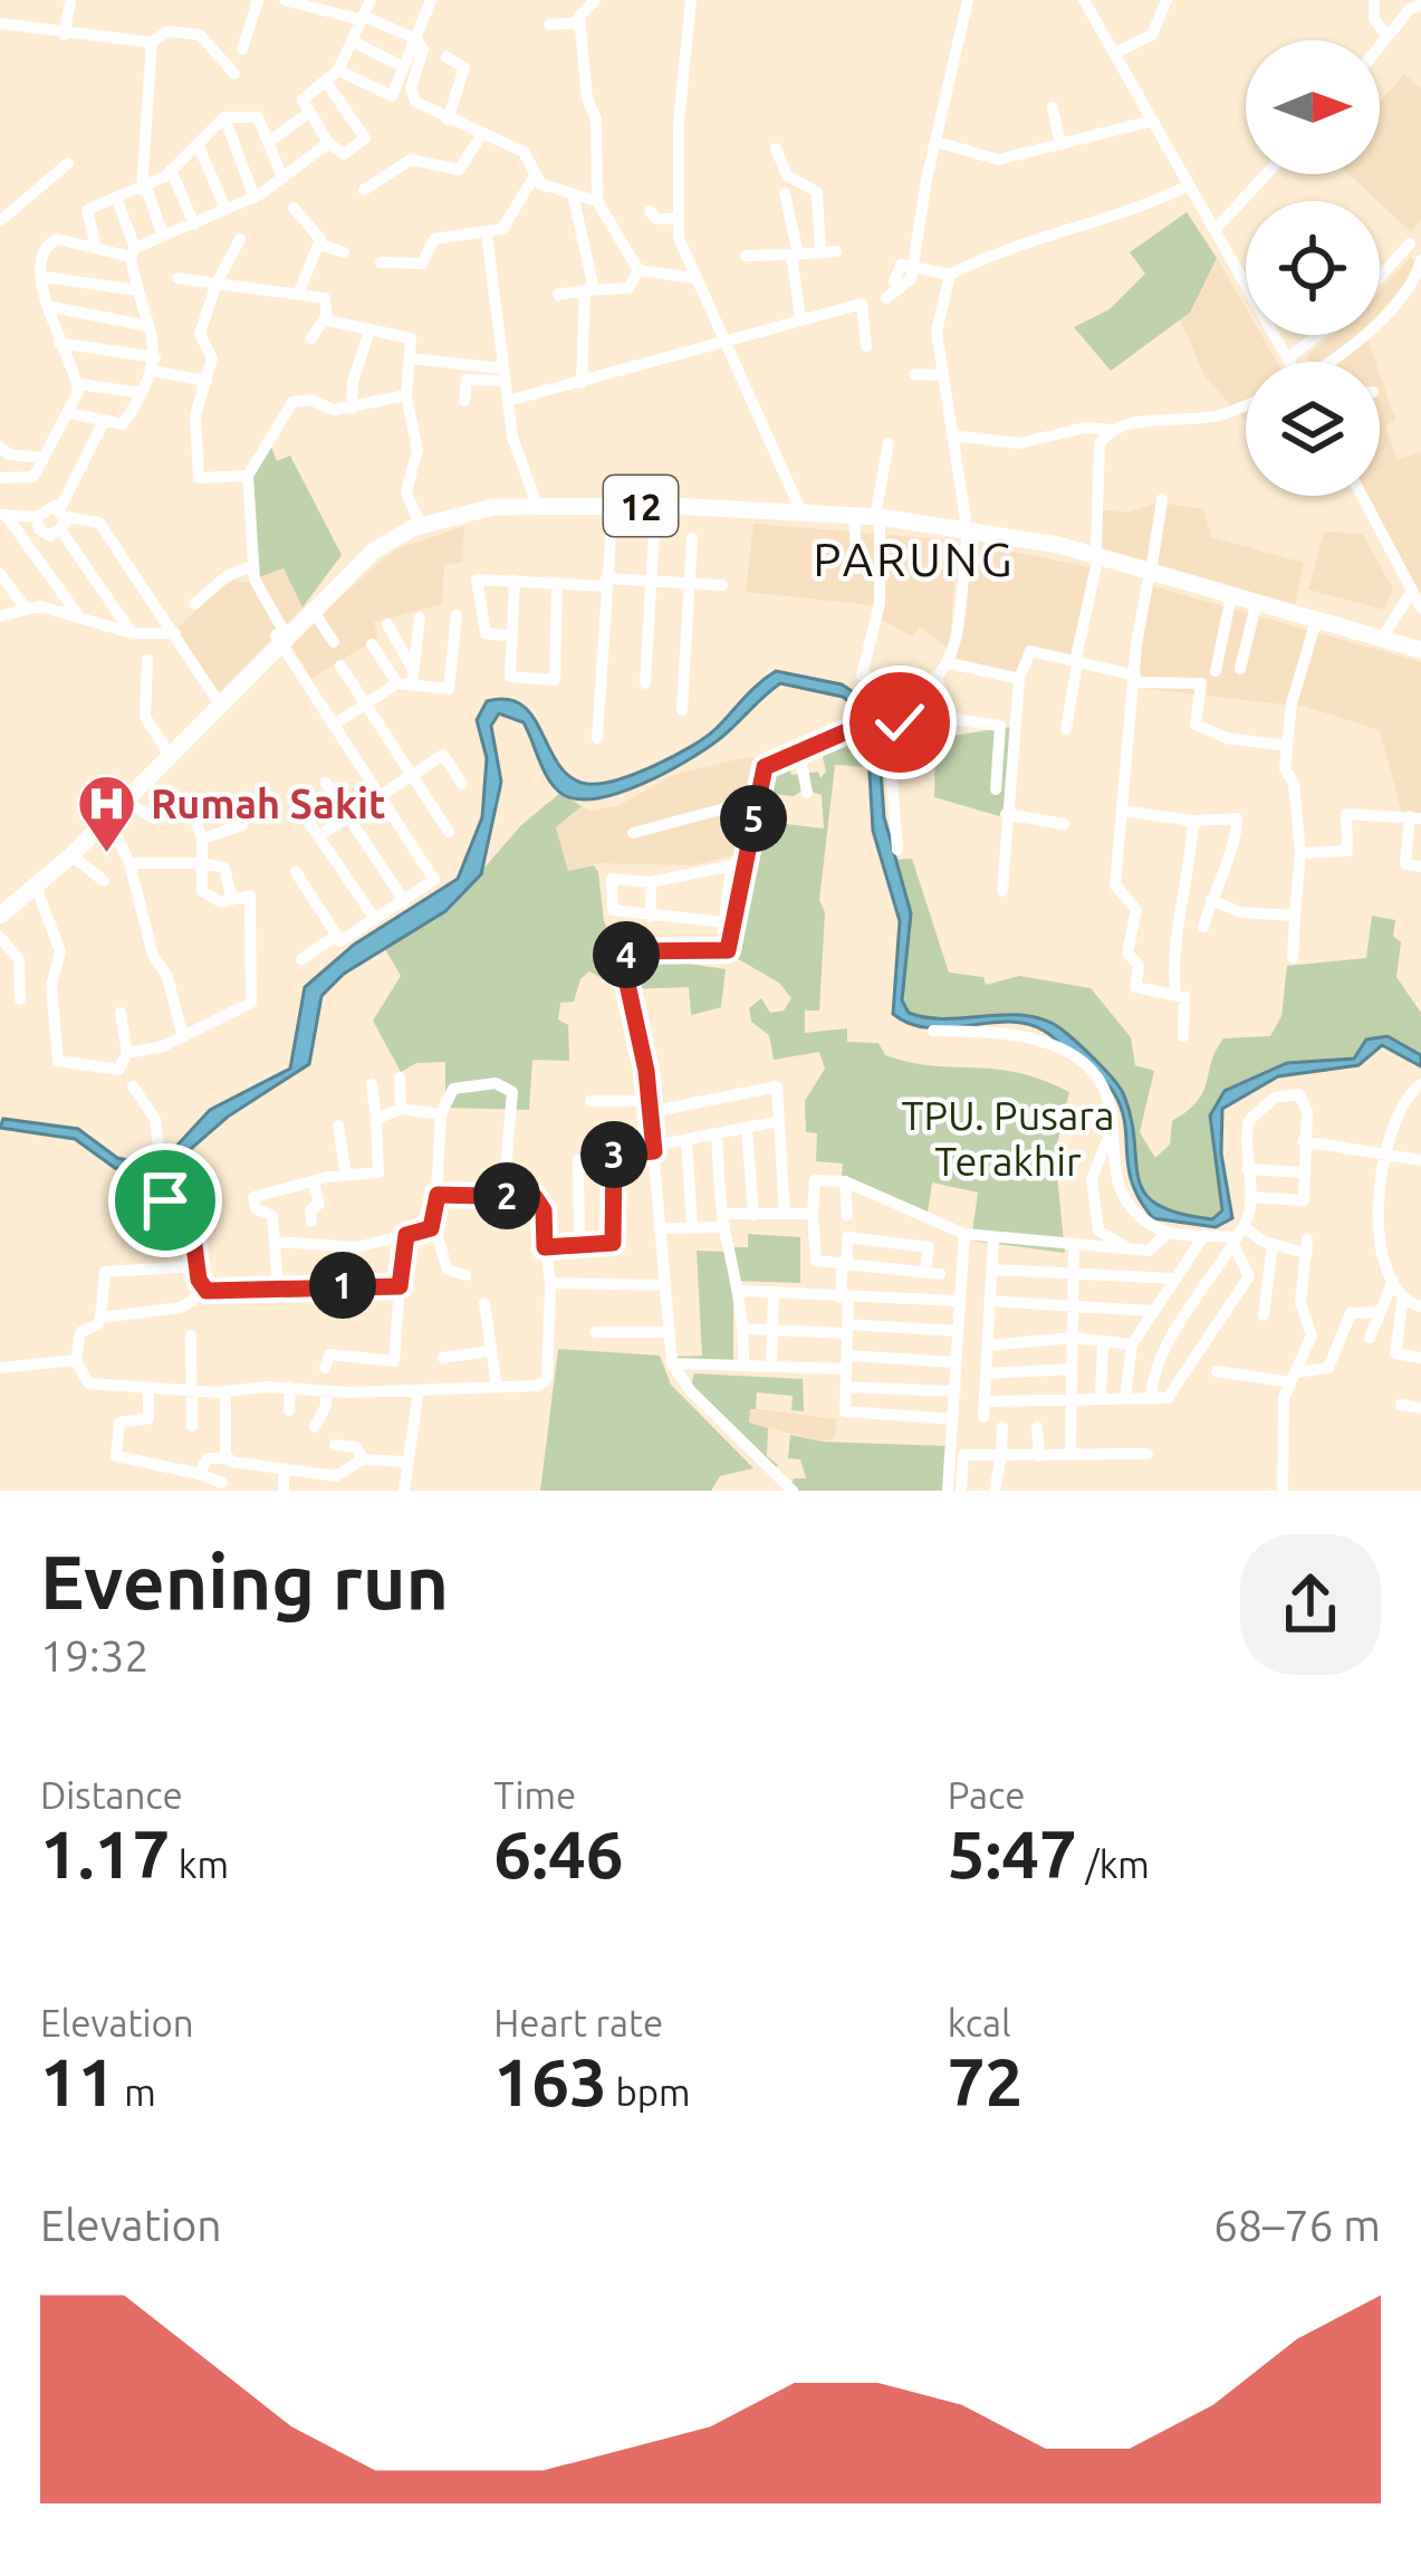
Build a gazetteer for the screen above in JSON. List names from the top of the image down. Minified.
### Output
{"streets":{"highway":["12"]},"districts":["PARUNG"],"parks":["TPU. Pusara Terakhir"],"places":{"hospital":["Rumah Sakit"]},"north":"right","page":{"pins":["5","4","3","2","1"],"heading":["Evening run","19:32"],"stats":[["Distance","1.17 km"],["Time","6:46"],["Pace","5:47 /km"],["Elevation","11 m"],["Heart rate","163 bpm"],["kcal","72"]],"chart":["Elevation","68–76 m"]}}
